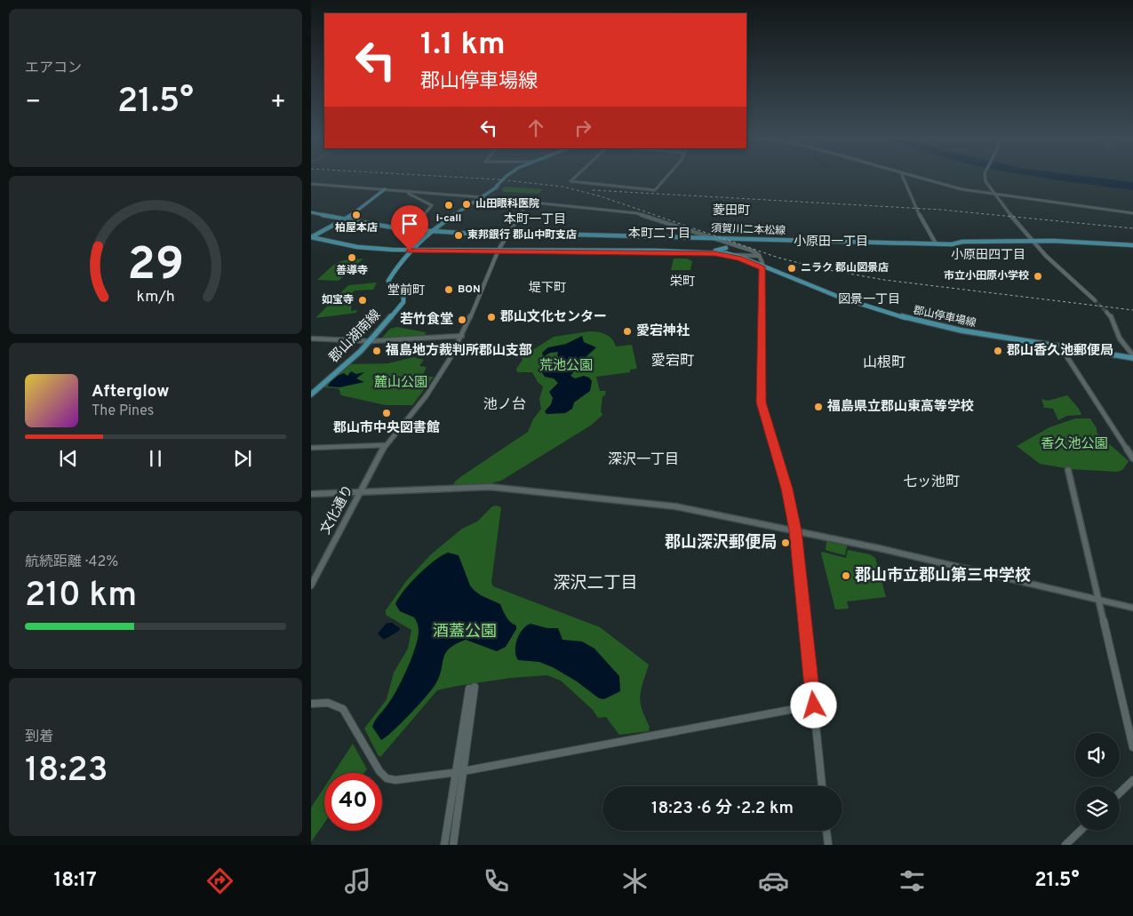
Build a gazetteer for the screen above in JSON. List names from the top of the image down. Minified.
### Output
{"streets":{"main road":["須賀川二本松線","郡山停車場線","郡山湖南線"],"street":["文化通り"]},"crossings":[["須賀川二本松線","郡山停車場線"],["須賀川二本松線","文化通り"],["郡山停車場線","郡山湖南線"],["郡山停車場線","文化通り"]],"districts":["菱田町","本町一丁目","本町二丁目","小原田一丁目","小原田四丁目","栄町","堤下町","堂前町","図景一丁目","愛宕町","山根町","池ノ台","深沢一丁目","七ッ池町","深沢二丁目"],"parks":["荒池公園","麓山公園","香久池公園","酒蓋公園"],"places":["山田眼科医院","i-call","柏屋本店","東邦銀行 郡山中町支店","善導寺","ニラク 郡山図景店","市立小田原小学校","BON","如宝寺","郡山文化センター","若竹食堂","愛宕神社","福島地方裁判所郡山支部","郡山香久池郵便局","福島県立郡山東高等学校","郡山市中央図書館","郡山深沢郵便局","郡山市立郡山第三中学校"],"page":{"tile":["エアコン",["航続距離 · 42%","210 km"],["到着","18:23"]],"turn":["1.1 km","郡山停車場線"],"heat":["−","21.5°","+"],"song":["Afterglow","The Pines"],"limit":"40","trip":"18:23 · 6 分 · 2.2 km","tabs":["18:17","21.5°"],"gauge":["29","km/h"]}}
